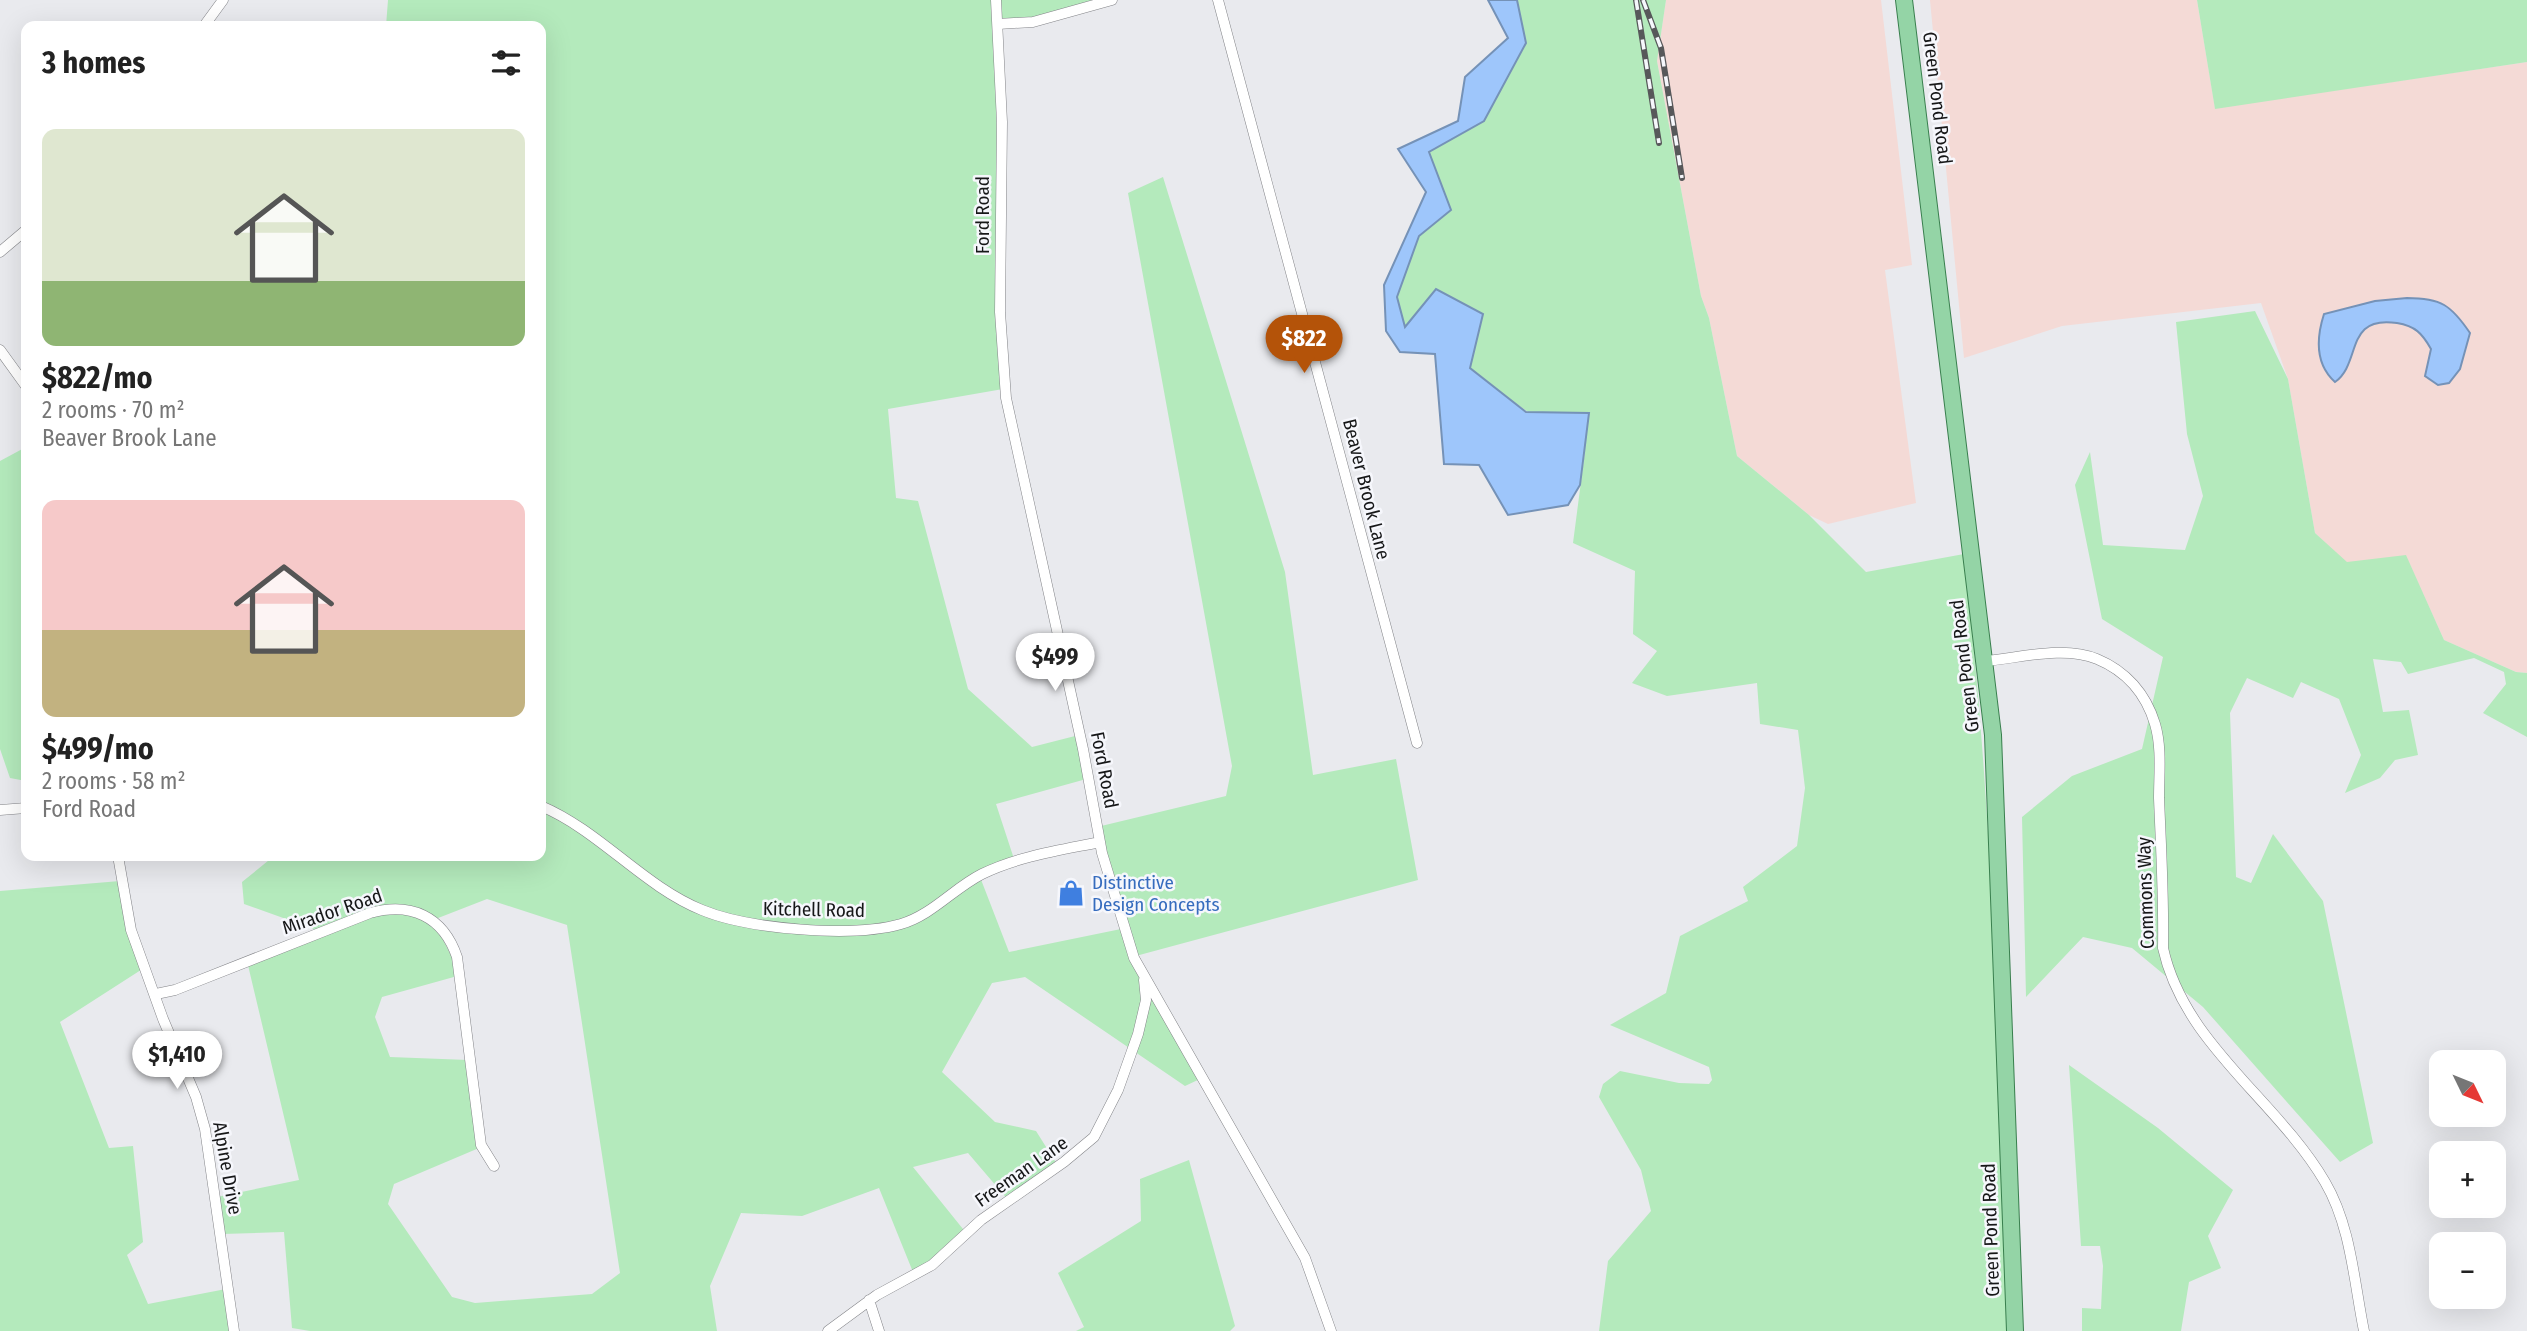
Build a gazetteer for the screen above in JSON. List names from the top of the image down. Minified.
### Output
{"streets":{"main road":["Green Pond Road"],"street":["Ford Road","Beaver Brook Lane","Commons Way","Kitchell Road","Mirador Road","Alpine Drive","Freeman Lane"]},"crossings":[["Green Pond Road","Commons Way"],["Ford Road","Kitchell Road"],["Ford Road","Freeman Lane"],["Mirador Road","Alpine Drive"]],"places":{"shop":["Distinctive Design Concepts"]},"north":"bottom right","page":{"heading":"3 homes","list":[{"name":"$822/mo","note":"2 rooms · 70 m² · Beaver Brook Lane"},{"name":"$499/mo","note":"2 rooms · 58 m² · Ford Road"}],"price":["$822","$499","$1,410"],"map_buttons":["+","−"]}}
